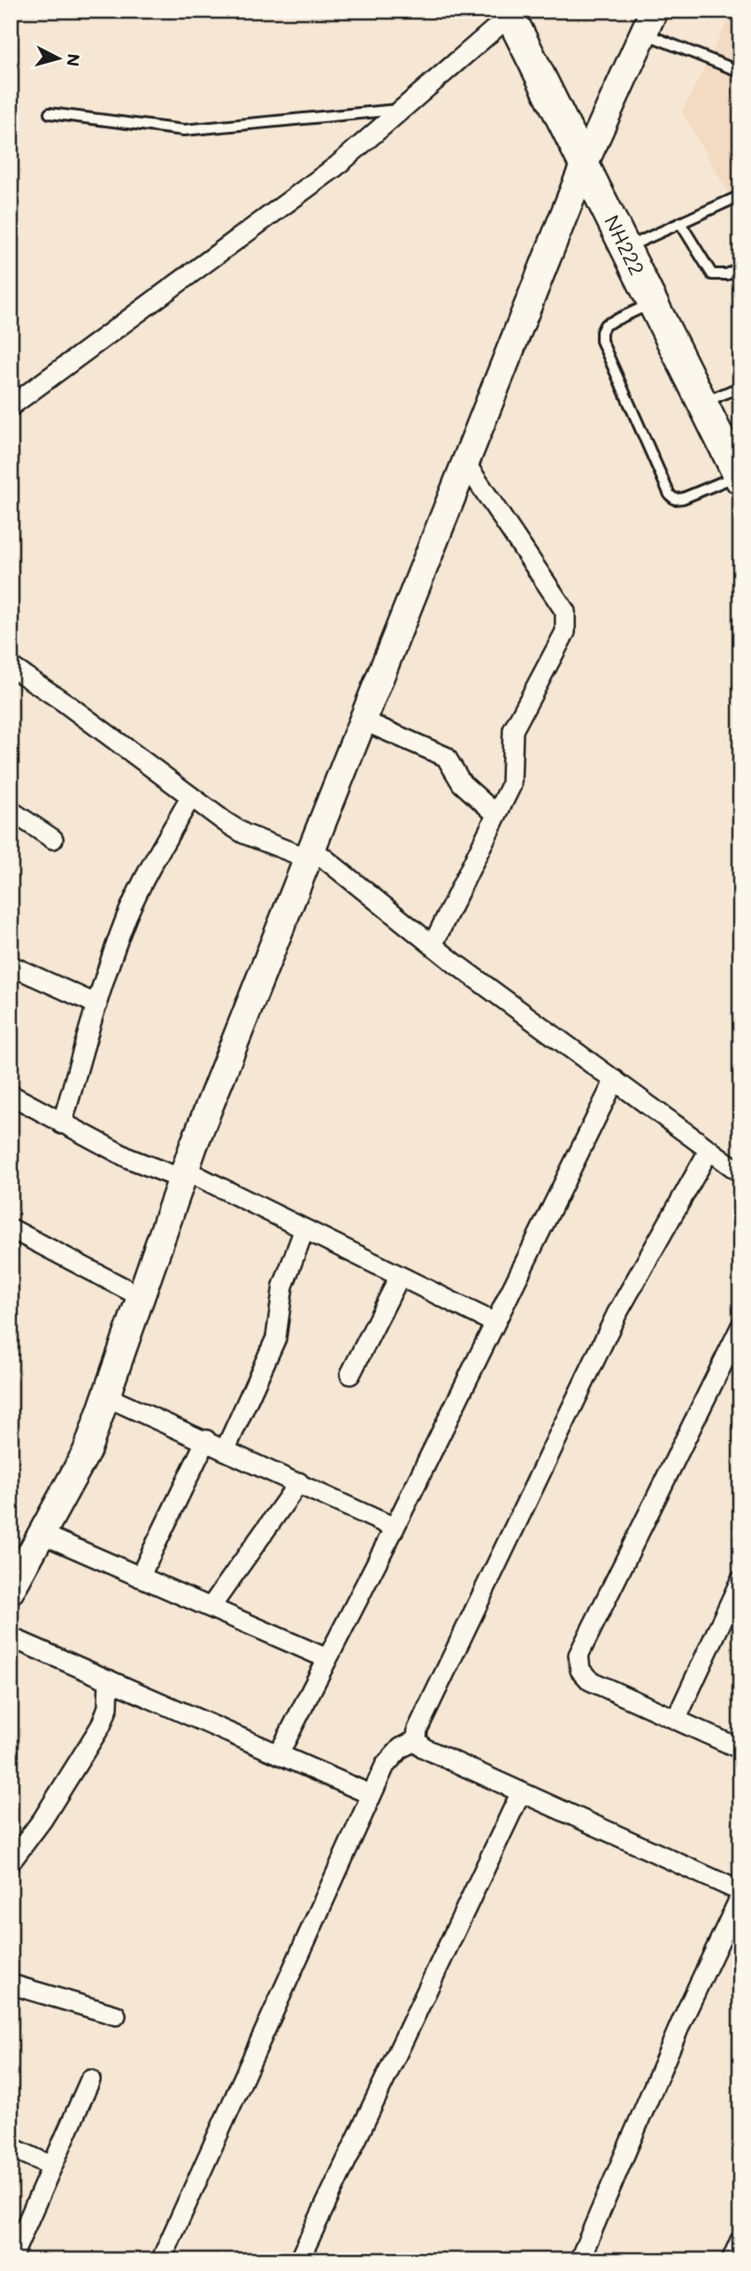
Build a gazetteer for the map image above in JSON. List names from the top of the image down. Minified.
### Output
{"streets":{"main road":["NH222"]},"north":"right"}
